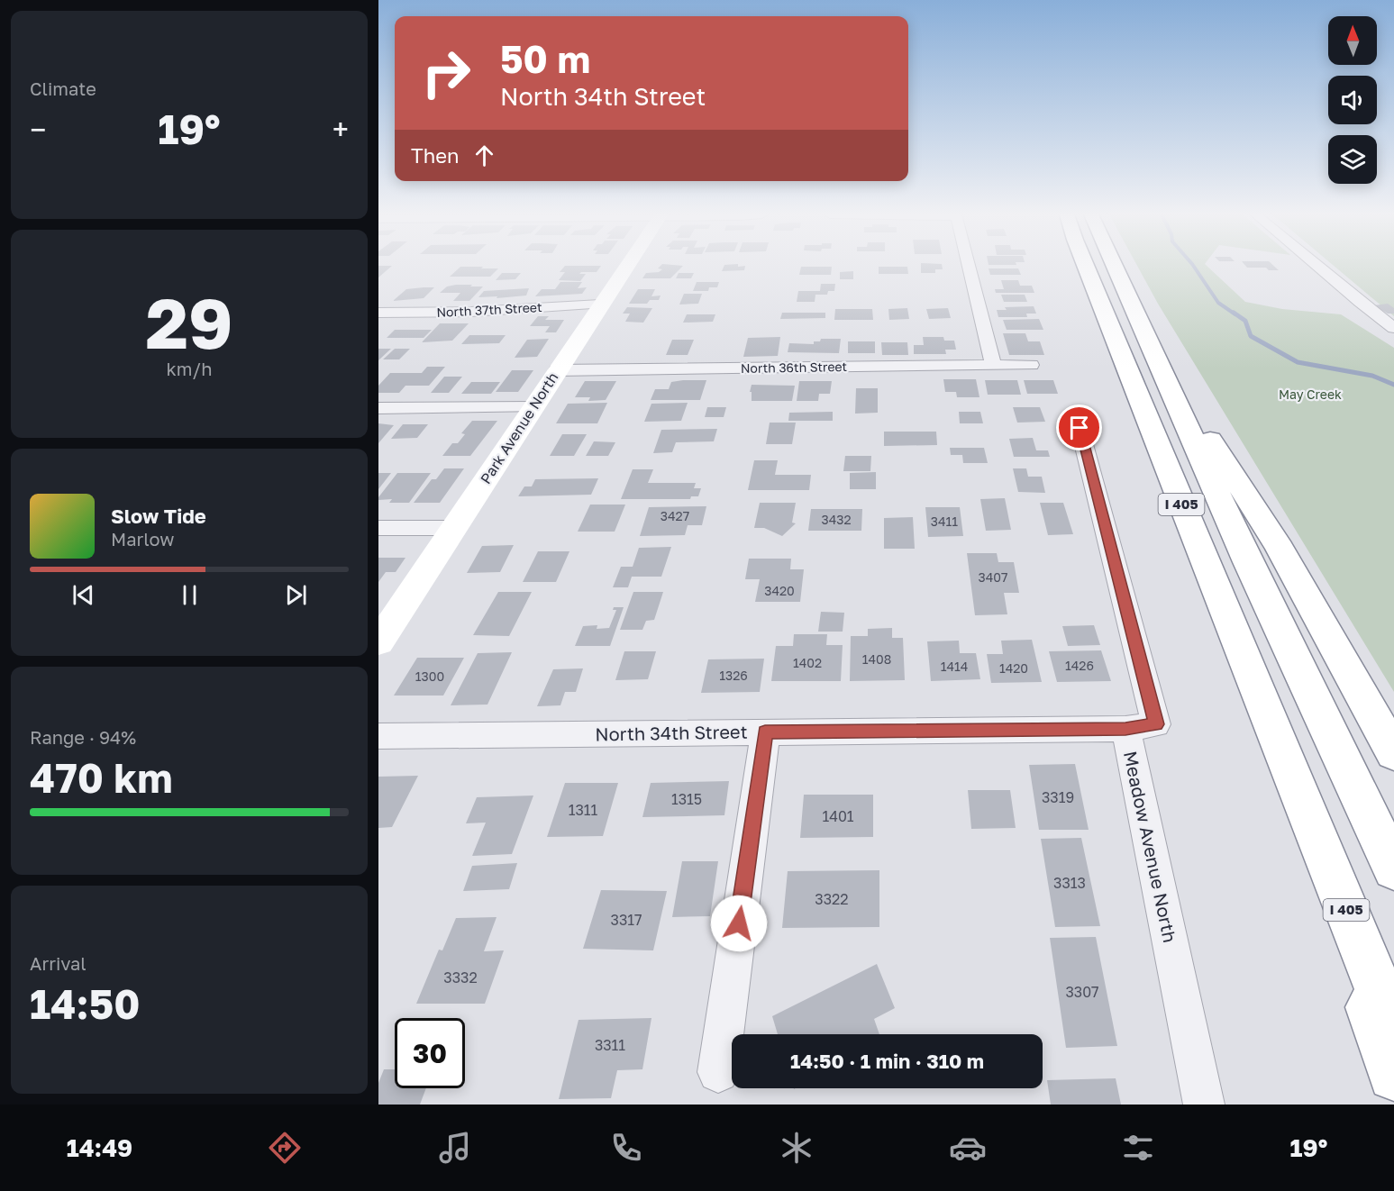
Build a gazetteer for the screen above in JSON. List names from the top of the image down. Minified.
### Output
{"streets":{"main road":["Park Avenue North","I 405"],"street":["North 37th Street","North 36th Street","North 34th Street","Meadow Avenue North"]},"crossings":[["North 37th Street","Park Avenue North"],["North 36th Street","Park Avenue North"],["North 34th Street","Meadow Avenue North"]],"parks":["May Creek"],"house_numbers":["3427","3432","3411","3407","3420","1408","1402","1426","1414","1420","1326","1300","3319","1315","1311","1401","3313","3322","3317","3332","3307","3311"],"north":"top","page":{"tile":["Climate",["29","km/h"],["Range · 94%","470 km"],["Arrival","14:50"]],"turn":["50 m","North 34th Street"],"heat":["−","19°","+"],"then":"Then","song":["Slow Tide","Marlow"],"limit":"30","trip":"14:50 · 1 min · 310 m","tabs":["14:49","19°"]}}
